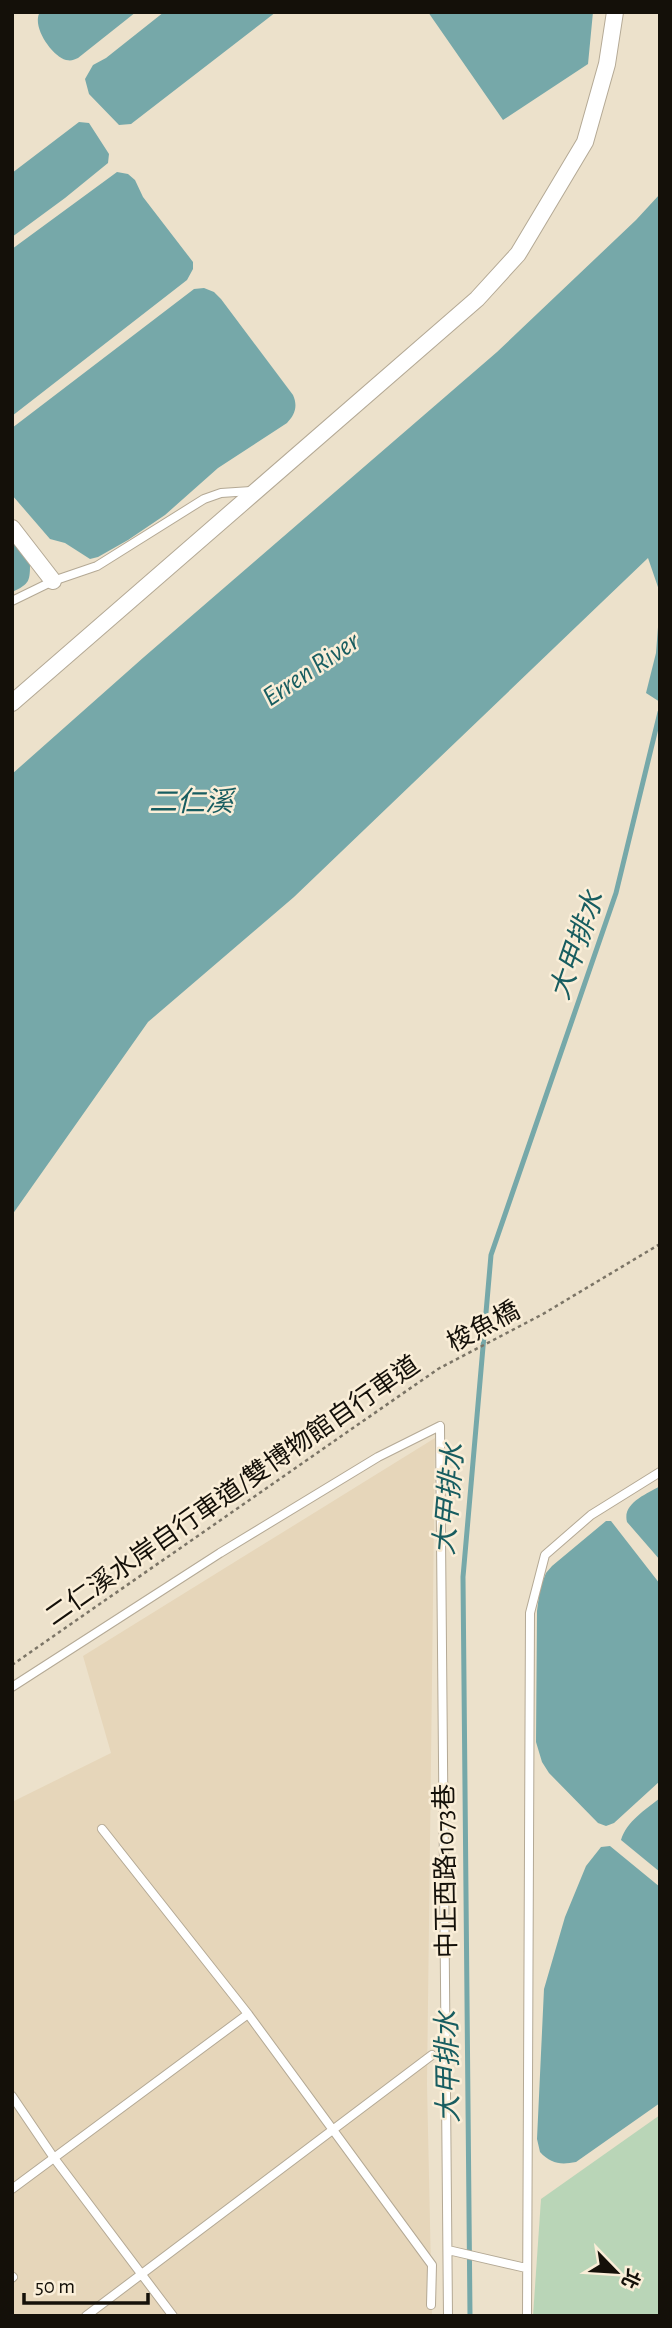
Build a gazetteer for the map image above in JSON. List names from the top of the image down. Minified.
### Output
{"streets":{"lane":["中正西路1073巷"],"path":["梭魚橋","二仁溪水岸自行車道/雙博物館自行車道"]},"crossings":[["梭魚橋","二仁溪水岸自行車道/雙博物館自行車道"]],"water":["Erren River","二仁溪","大甲排水"],"scale_bar":"50 m","north":"bottom right"}
